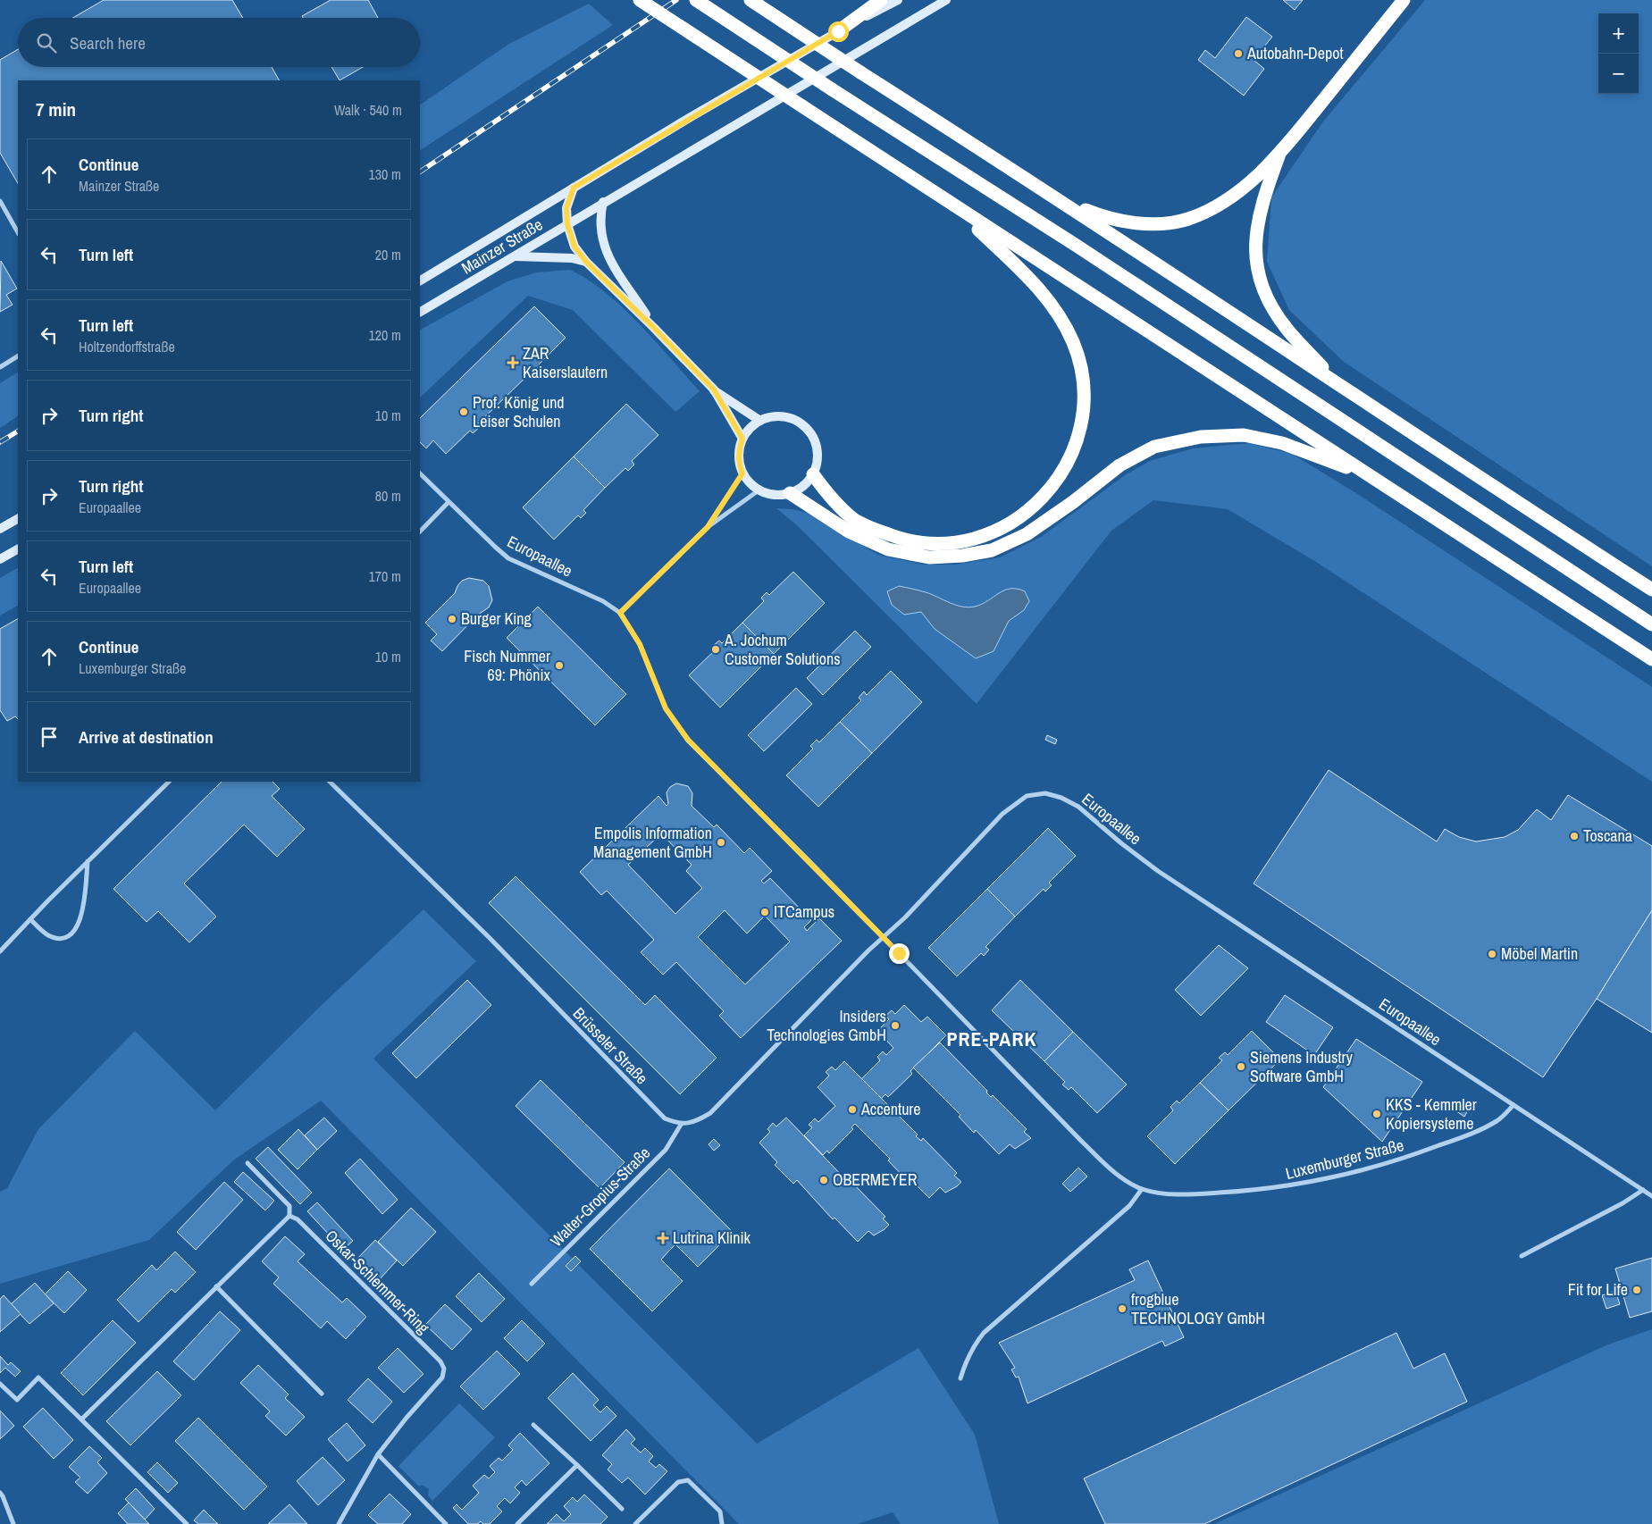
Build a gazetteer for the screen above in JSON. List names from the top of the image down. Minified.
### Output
{"streets":{"main road":["Mainzer Straße"],"street":["Europaallee","Brüsseler Straße","Luxemburger Straße","Walter-Gropius-Straße","Oskar-Schlemmer-Ring"]},"crossings":[["Europaallee","Luxemburger Straße"],["Brüsseler Straße","Walter-Gropius-Straße"]],"districts":["PRE-PARK"],"places":{"other":["Autobahn-Depot","Prof. König und Leiser Schulen","Burger King","A. Jochum Customer Solutions","Fisch Nummer 69: Phönix","Toscana","Empolis Information Management GmbH","ITCampus","Möbel Martin","Insiders Technologies GmbH","Siemens Industry Software GmbH","Accenture","KKS - Kemmler Kopiersysteme","OBERMEYER","Fit for Life","frogblue TECHNOLOGY GmbH"],"health":["ZAR Kaiserslautern","Lutrina Klinik"]},"page":{"map_buttons":["+","−"],"search":"Search here","heading":["7 min","Walk · 540 m"],"list":[["Continue","Mainzer Straße","130 m"],["Turn left","20 m"],["Turn left","Holtzendorffstraße","120 m"],["Turn right","10 m"],["Turn right","Europaallee","80 m"],["Turn left","Europaallee","170 m"],["Continue","Luxemburger Straße","10 m"],"Arrive at destination"]}}
